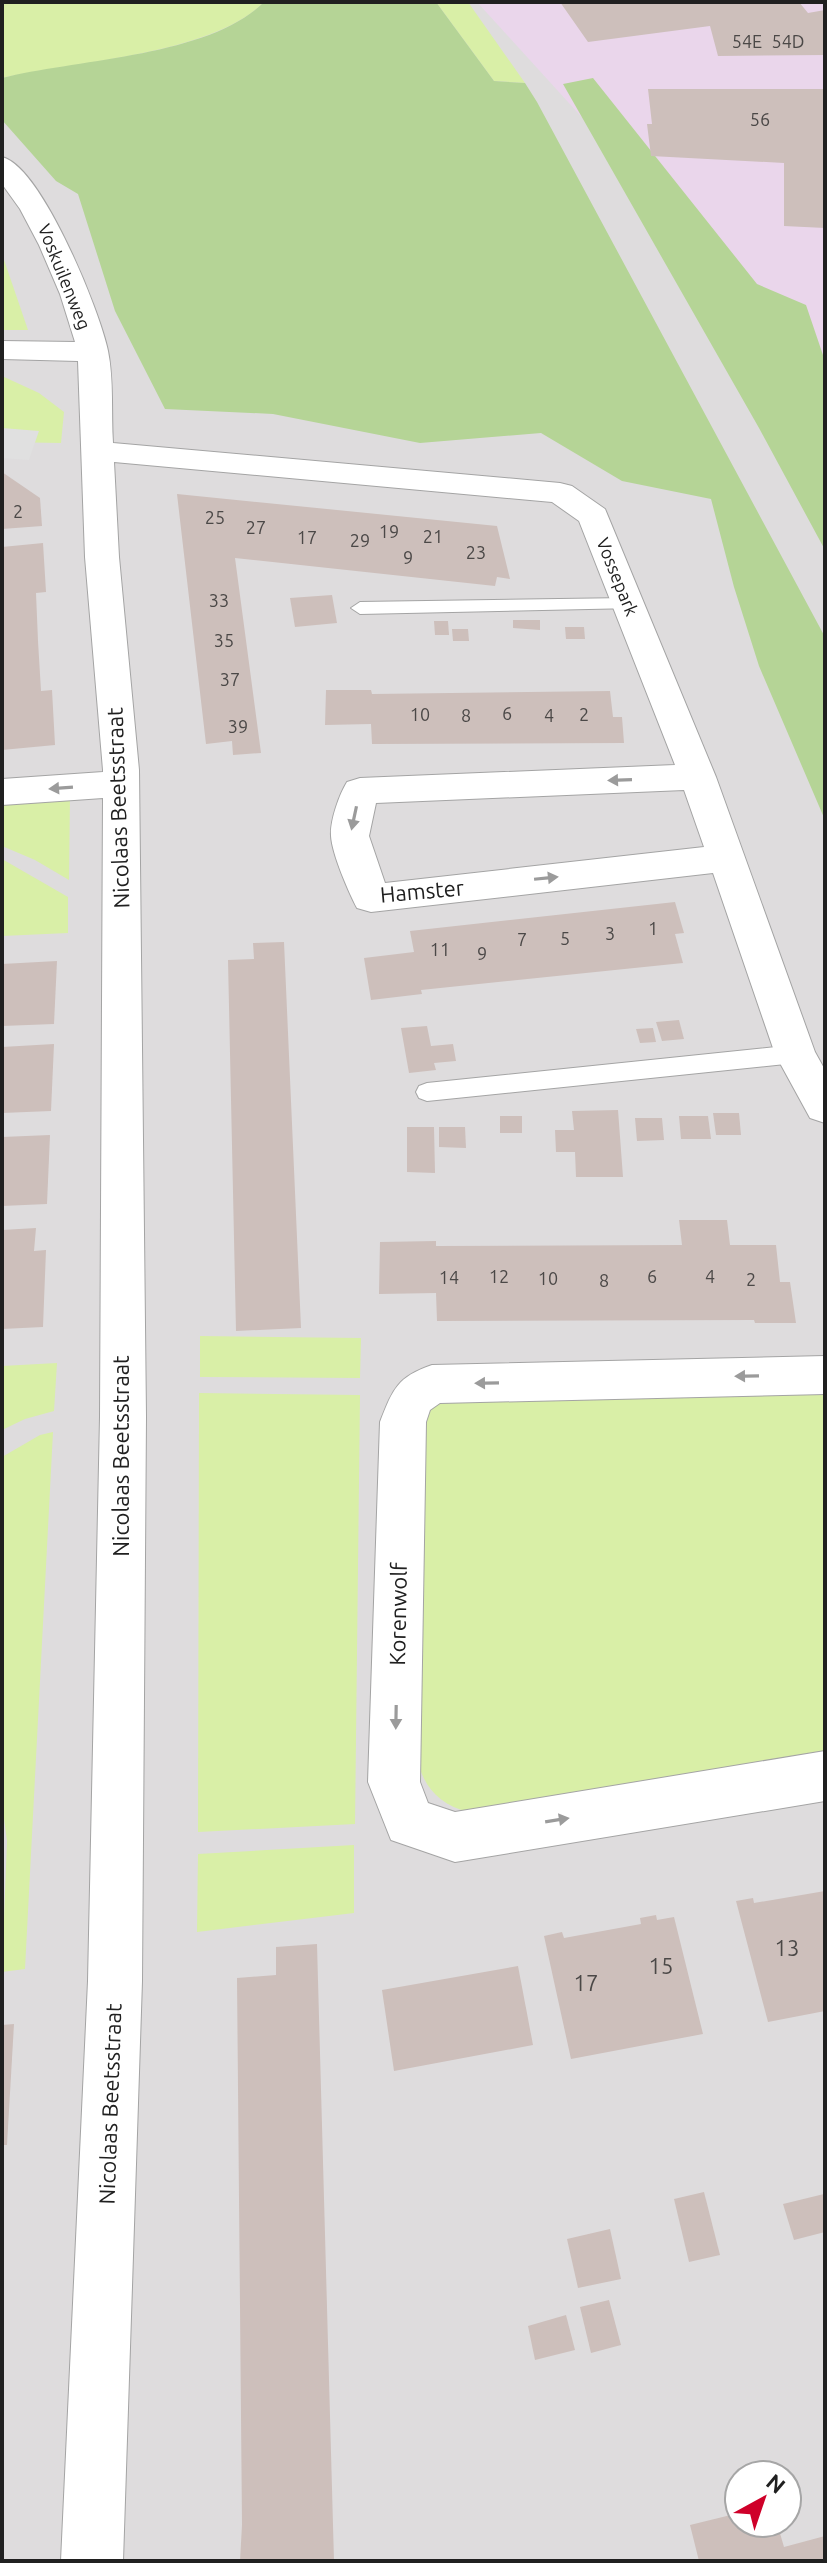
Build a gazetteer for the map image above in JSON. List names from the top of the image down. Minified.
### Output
{"streets":{"street":["Voskuilenweg","Vossepark","Nicolaas Beetsstraat","Hamster","Korenwolf"]},"crossings":[["Voskuilenweg","Nicolaas Beetsstraat"],["Vossepark","Nicolaas Beetsstraat"],["Vossepark","Hamster"]],"house_numbers":["54E","54D","56","2","25","27","19","21","17","29","23","9","33","35","37","6","10","2","8","4","39","1","3","5","7","11","9","12","6","4","14","10","2","8","13","15","17"],"north":"top right"}
